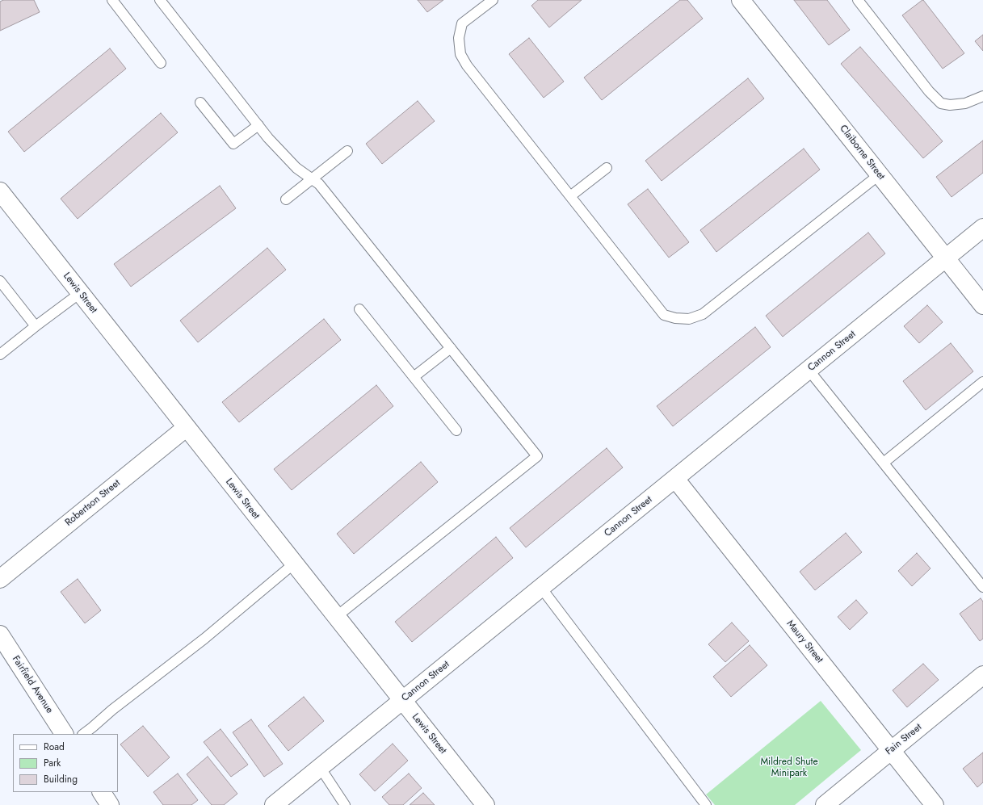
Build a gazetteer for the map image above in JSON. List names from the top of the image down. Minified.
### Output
{"streets":{"street":["Claiborne Street","Lewis Street","Cannon Street","Robertson Street","Maury Street","Fairfield Avenue","Fain Street"]},"crossings":[["Claiborne Street","Cannon Street"],["Lewis Street","Cannon Street"],["Lewis Street","Robertson Street"],["Cannon Street","Maury Street"],["Maury Street","Fain Street"]],"parks":["Mildred Shute Minipark"],"legend":["Road","Park","Building"]}
